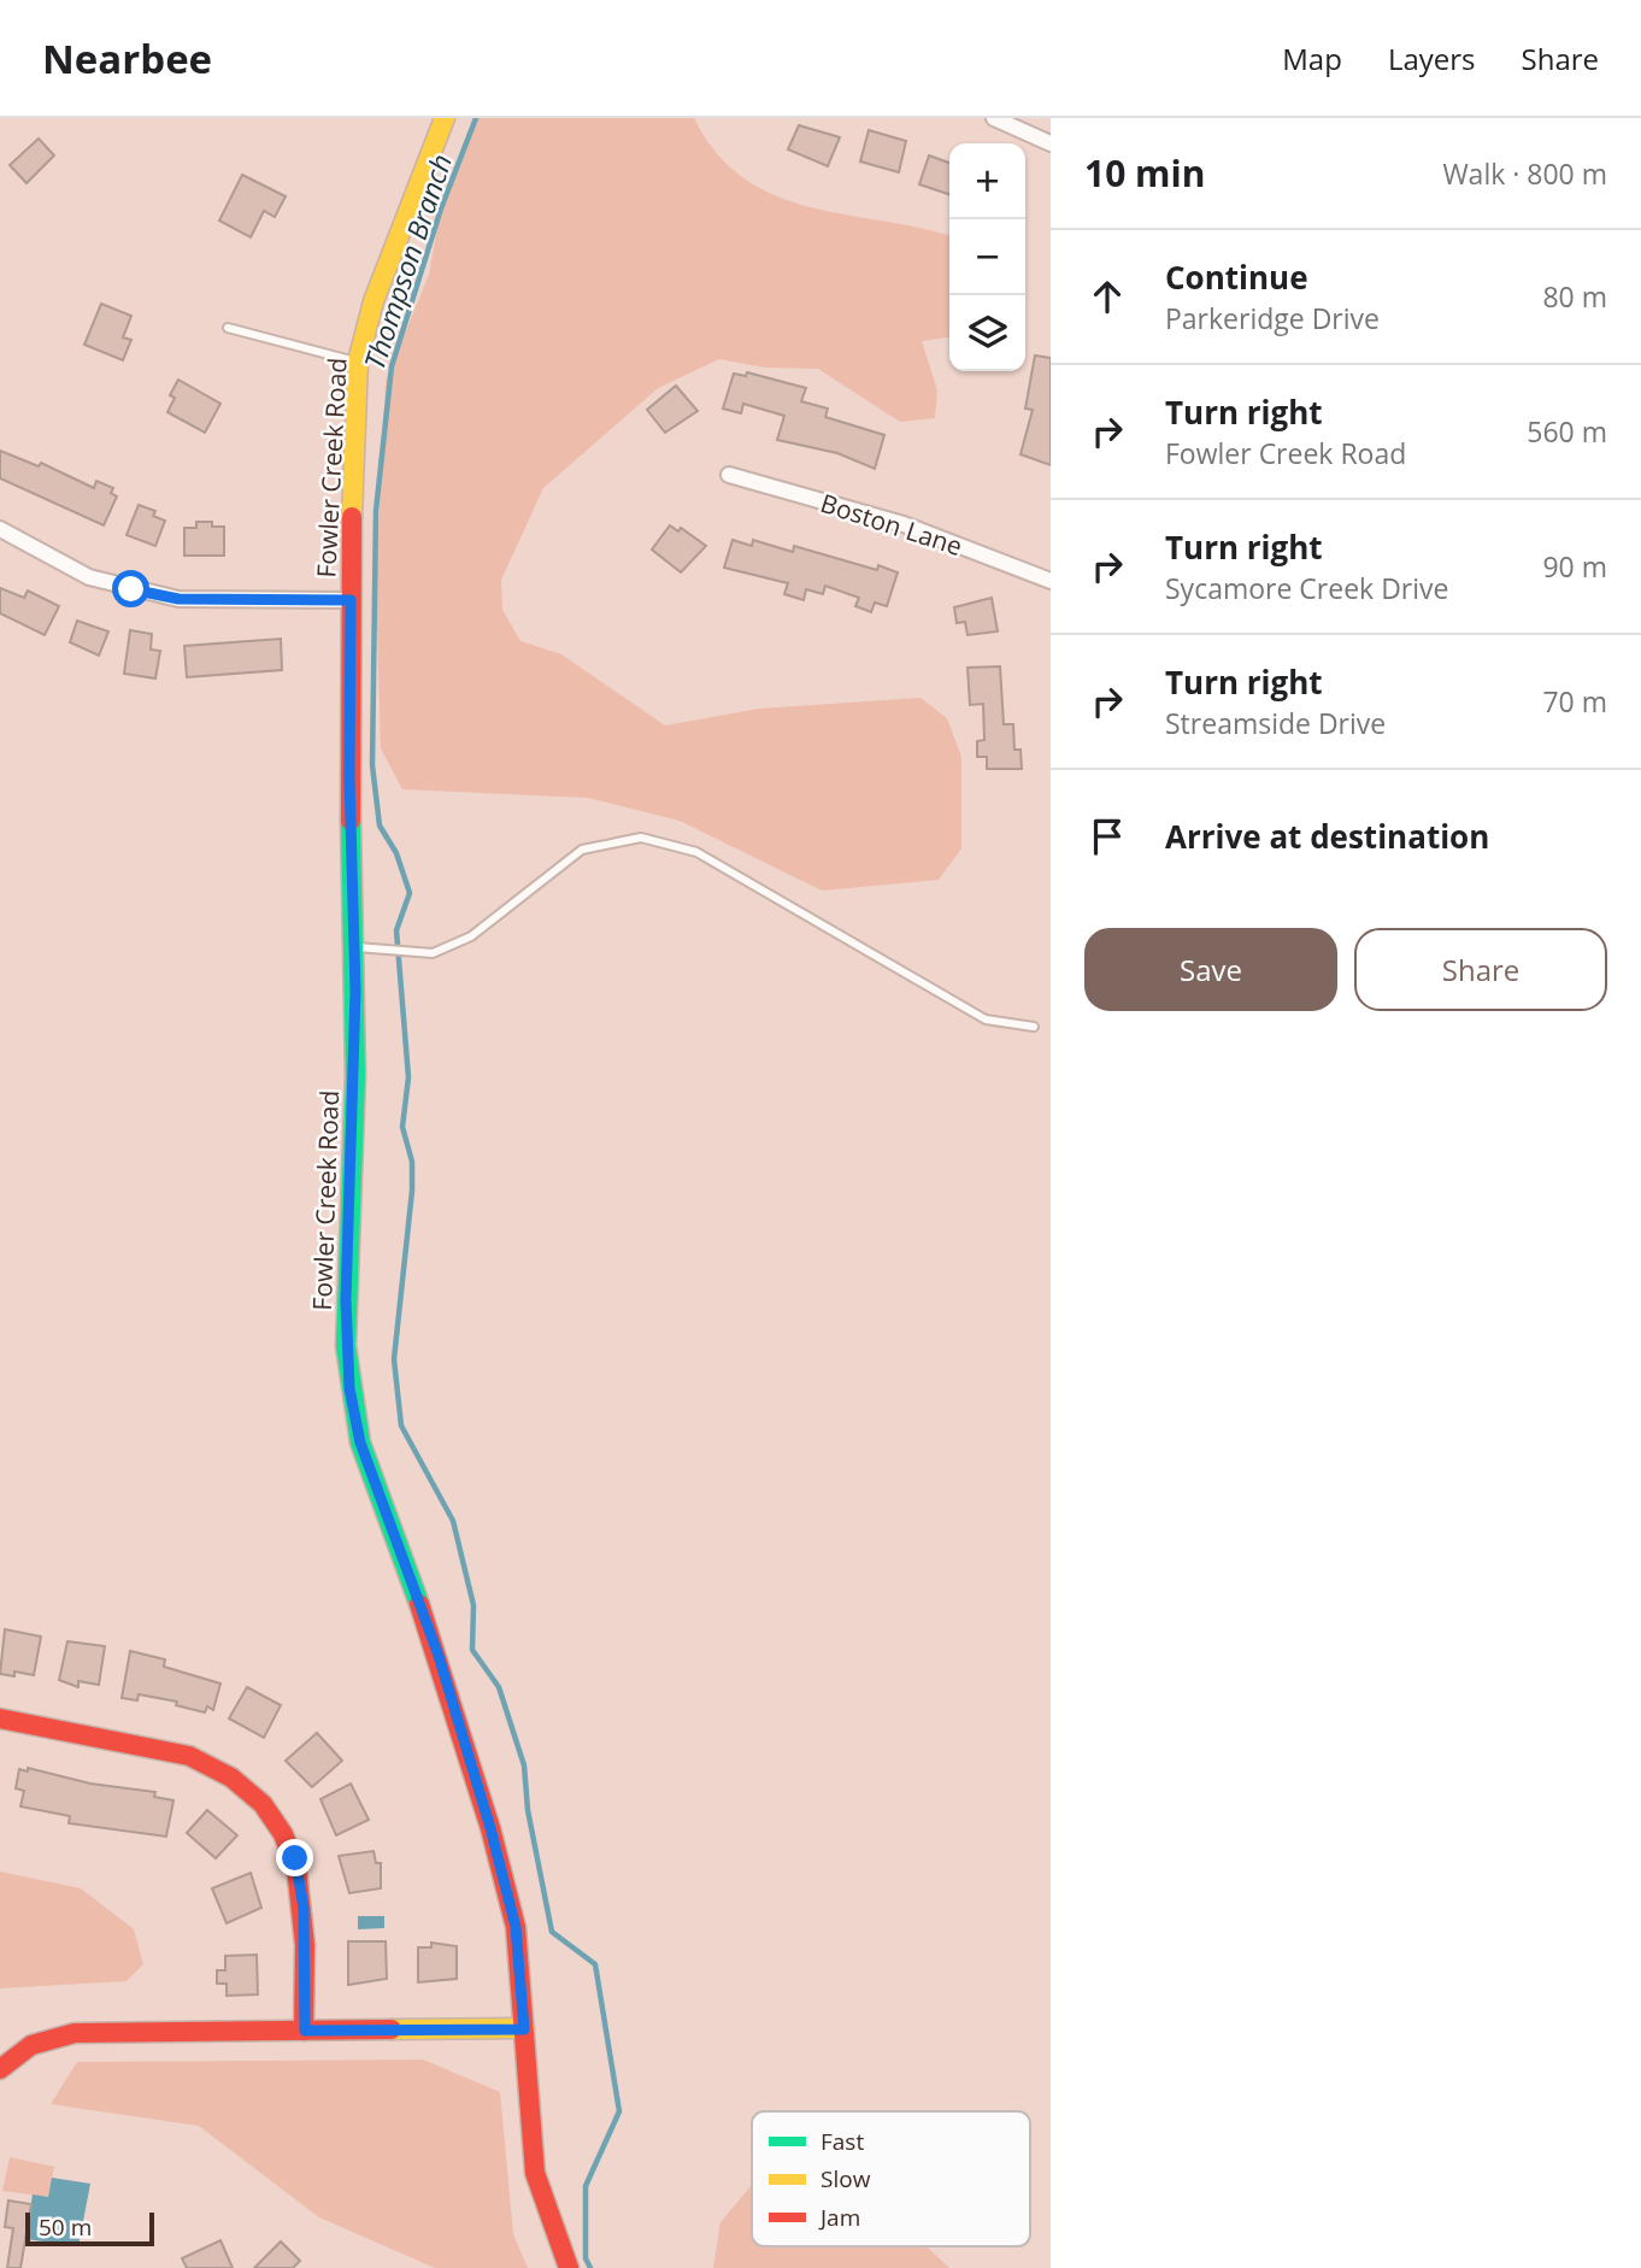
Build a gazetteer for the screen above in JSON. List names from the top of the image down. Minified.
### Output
{"streets":{"main road":["Fowler Creek Road"],"street":["Boston Lane"]},"water":["Thompson Branch"],"legend":["Fast","Slow","Jam"],"scale_bar":"50 m","page":{"header":"Nearbee","nav":["Map","Layers","Share"],"heading":["10 min","Walk · 800 m"],"map_buttons":["+","−"],"list":[["Continue","Parkeridge Drive","80 m"],["Turn right","Fowler Creek Road","560 m"],["Turn right","Sycamore Creek Drive","90 m"],["Turn right","Streamside Drive","70 m"],"Arrive at destination"],"buttons":["Save","Share"],"scale":"50 m"}}
